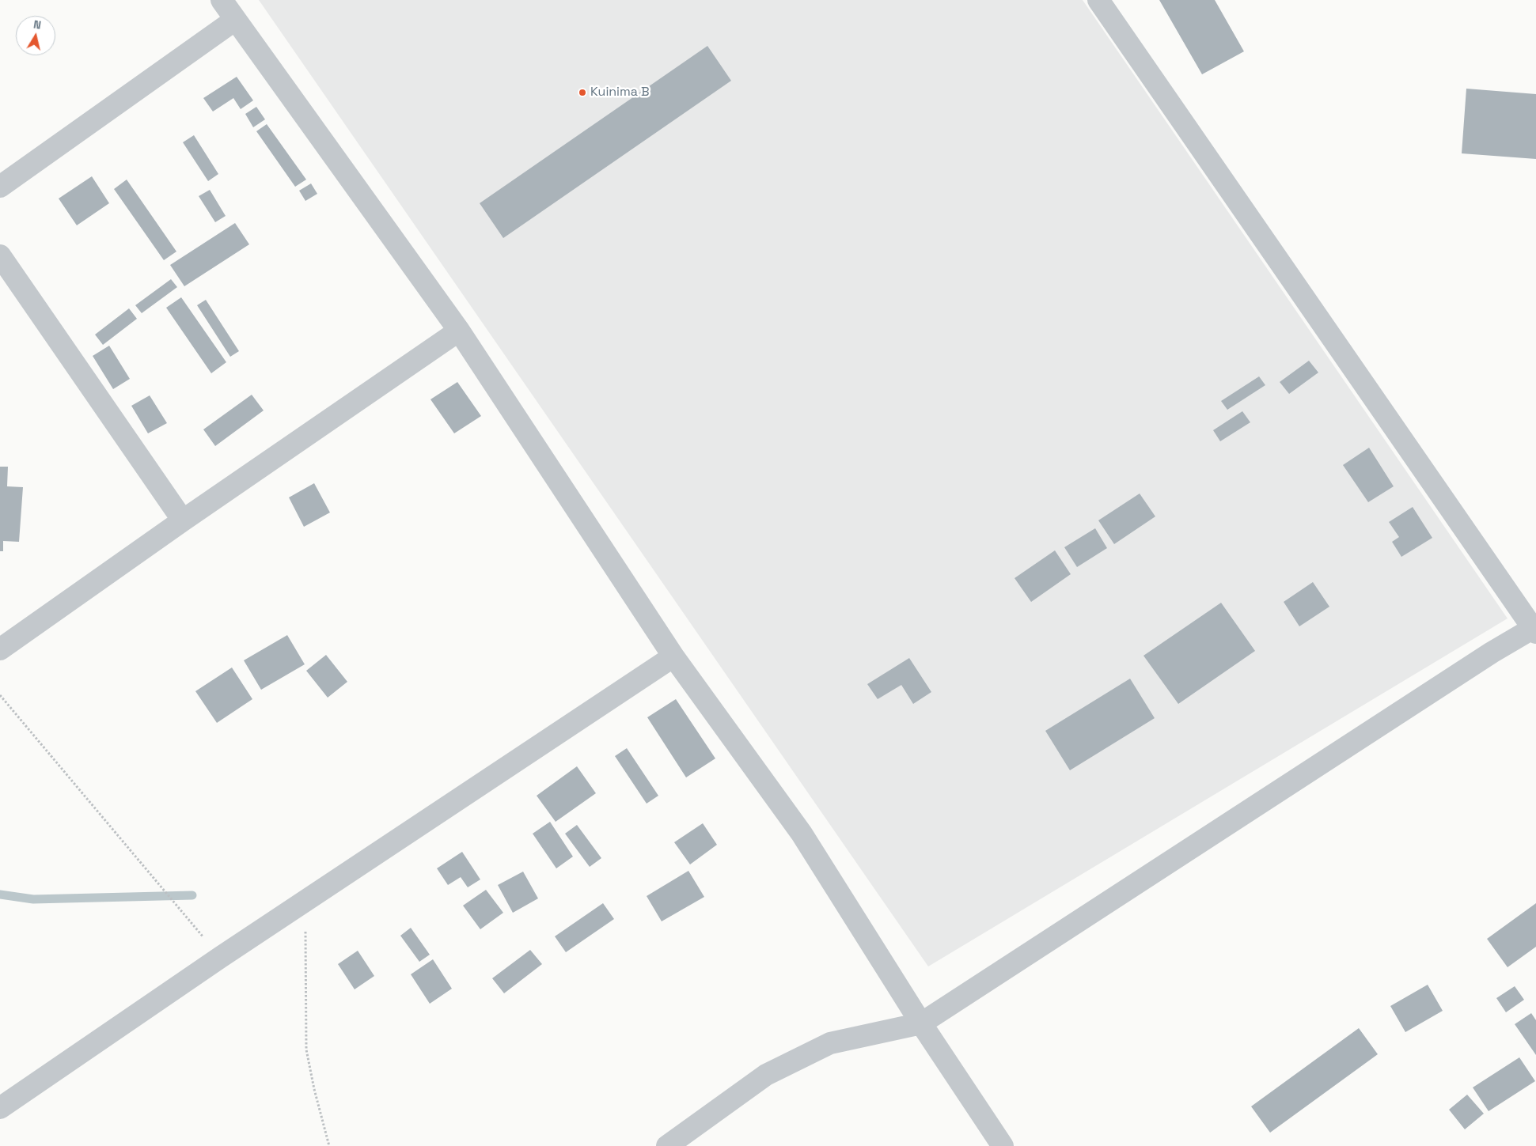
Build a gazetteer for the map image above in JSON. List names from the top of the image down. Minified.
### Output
{"places":["Kuinima B"],"north":"top"}
